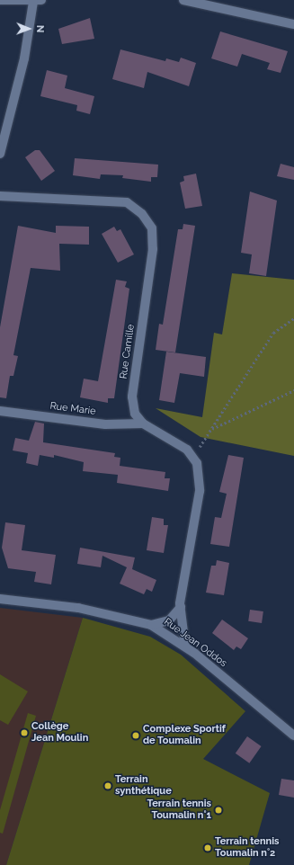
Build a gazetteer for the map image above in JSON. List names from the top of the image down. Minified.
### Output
{"streets":{"street":["Rue Camille","Rue Marie","Rue Jean Oddos"]},"crossings":[["Rue Camille","Rue Marie"]],"places":["Collège Jean Moulin","Complexe Sportif de Toumalin","Terrain synthétique","Terrain tennis Toumalin n°1","Terrain tennis Toumalin n°2"],"north":"right"}
